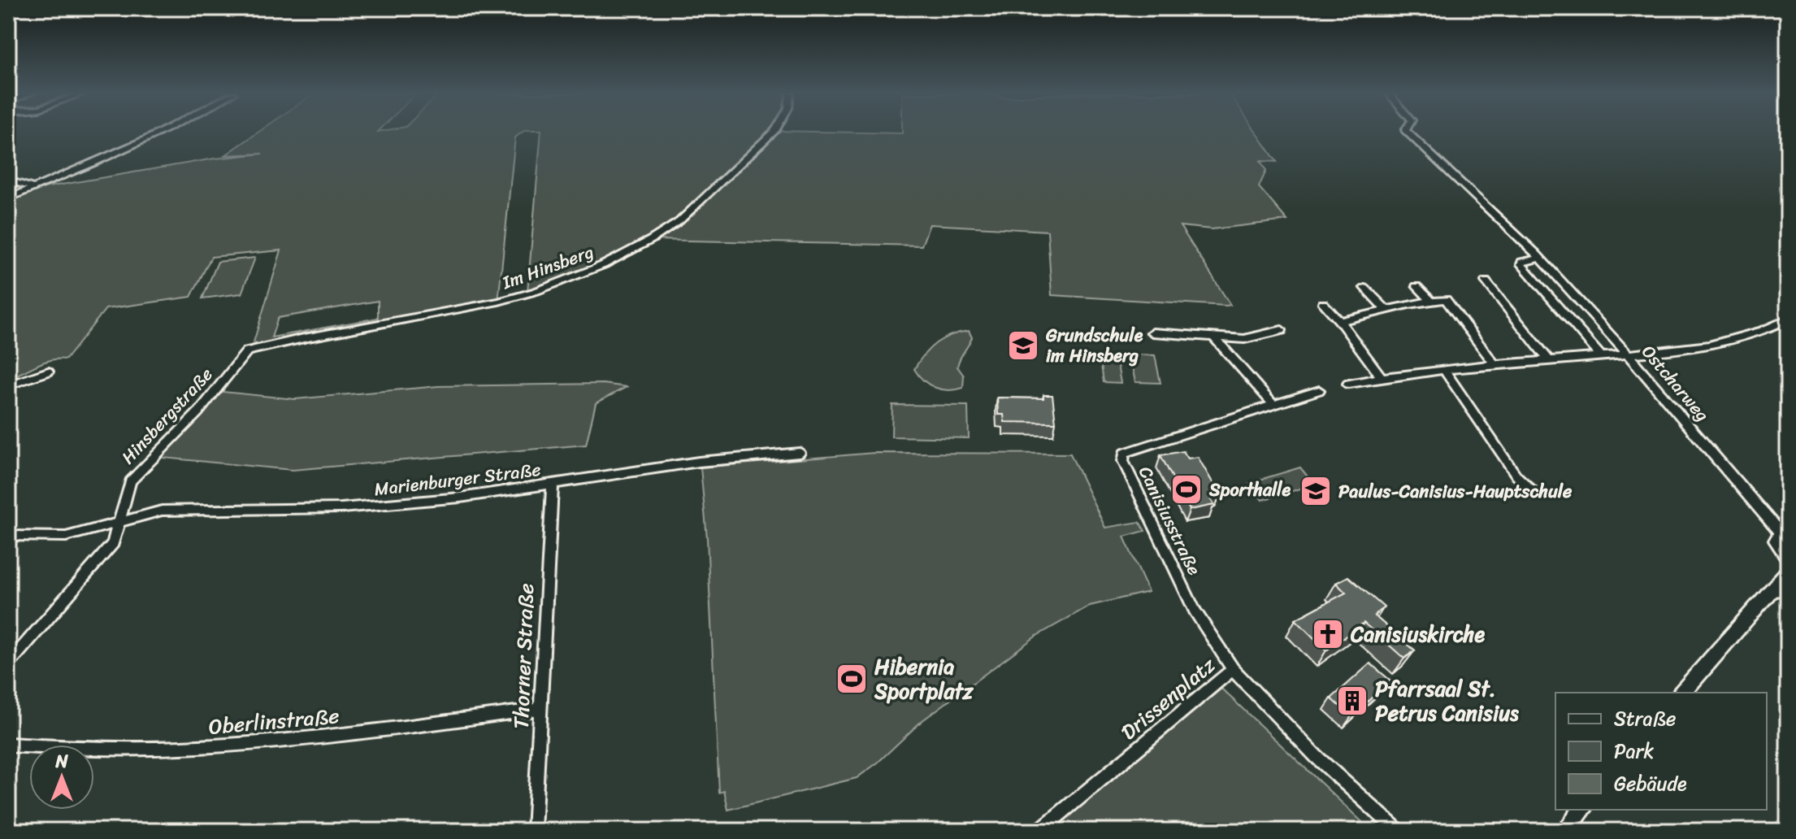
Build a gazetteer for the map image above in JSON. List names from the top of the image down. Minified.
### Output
{"streets":{"street":["Im Hinsberg","Ostcharweg","Hinsbergstraße","Marienburger Straße","Canisiusstraße","Thorner Straße","Drissenplatz","Oberlinstraße"]},"crossings":[["Im Hinsberg","Hinsbergstraße"],["Hinsbergstraße","Marienburger Straße"],["Marienburger Straße","Thorner Straße"],["Canisiusstraße","Drissenplatz"],["Thorner Straße","Oberlinstraße"]],"places":{"school or university":["Grundschule im Hinsberg","Paulus-Canisius-Hauptschule"],"sports":["Sporthalle","Hibernia Sportplatz"],"church":["Canisiuskirche"],"building":["Pfarrsaal St. Petrus Canisius"]},"legend":["Straße","Park","Gebäude"],"north":"top"}
